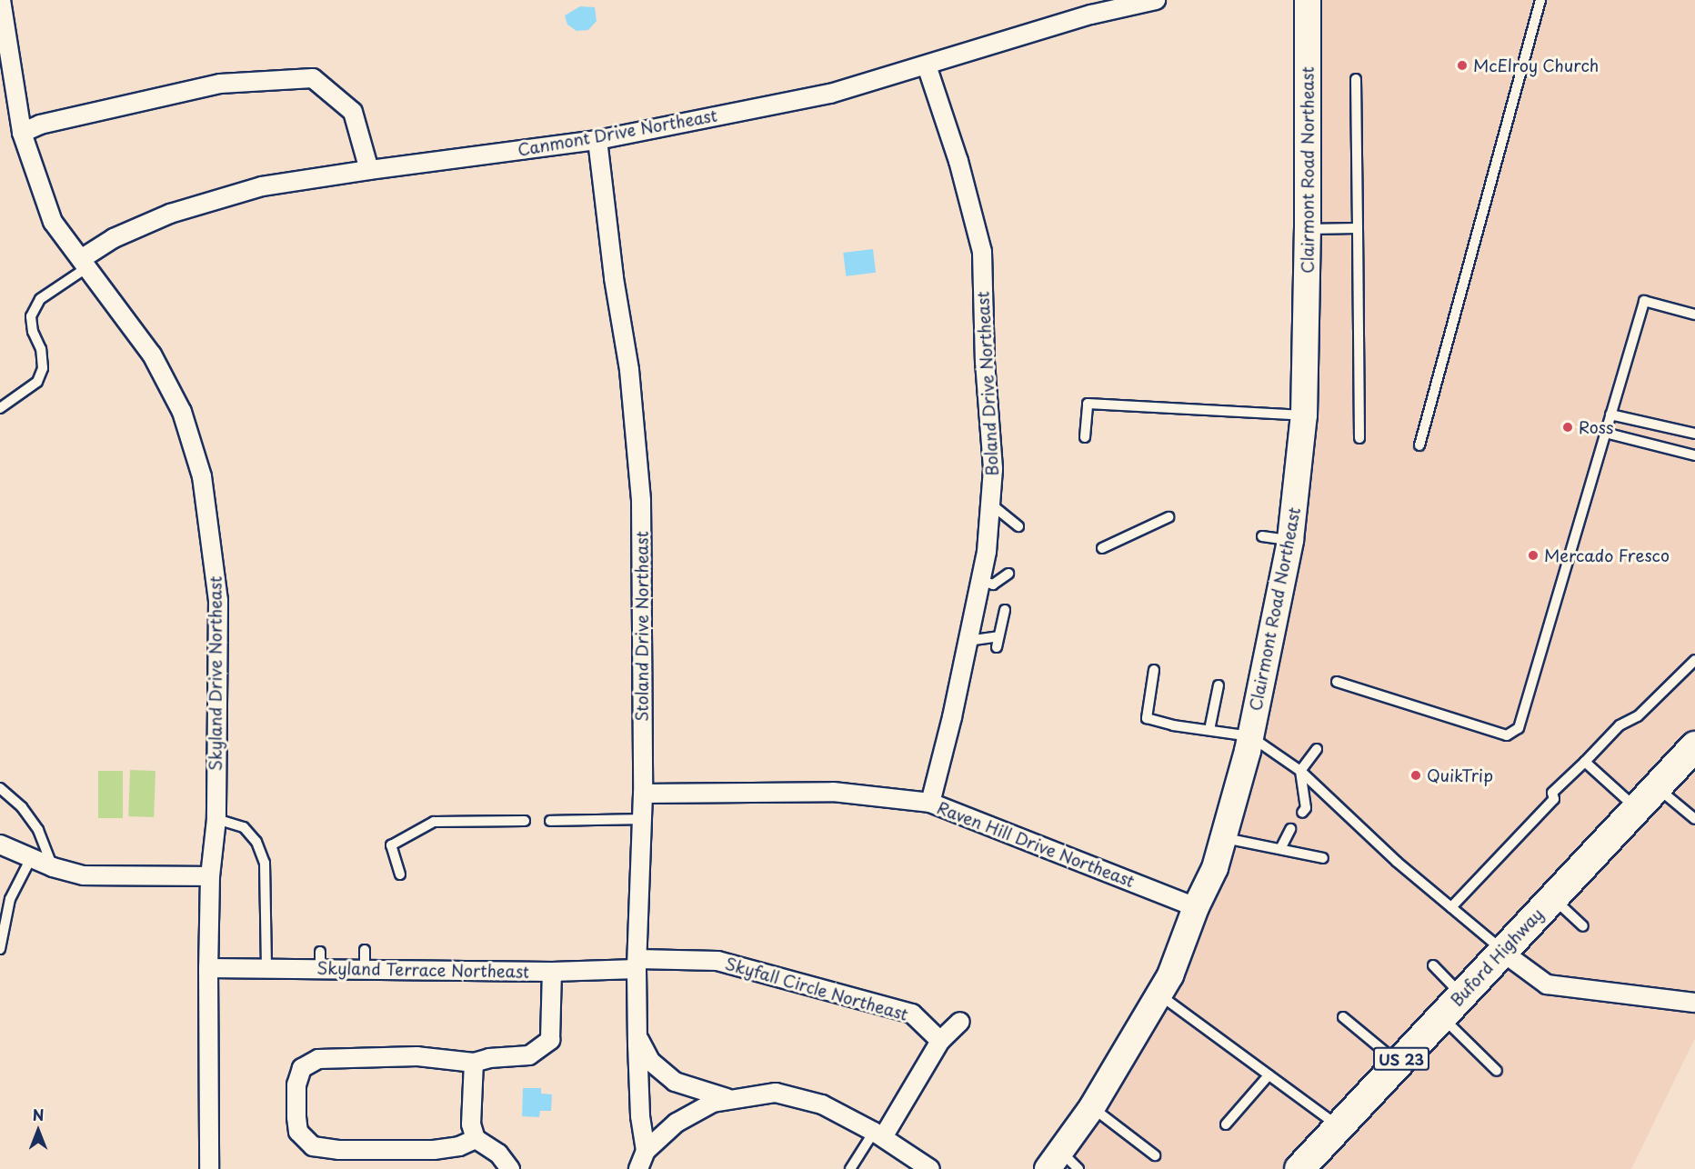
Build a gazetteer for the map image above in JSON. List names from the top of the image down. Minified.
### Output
{"streets":{"main road":["Clairmont Road Northeast","Buford Highway","US 23"],"street":["Canmont Drive Northeast","Boland Drive Northeast","Stoland Drive Northeast","Skyland Drive Northeast","Raven Hill Drive Northeast","Skyland Terrace Northeast","Skyfall Circle Northeast"]},"crossings":[["Canmont Drive Northeast","Boland Drive Northeast"],["Canmont Drive Northeast","Stoland Drive Northeast"],["Canmont Drive Northeast","Skyland Drive Northeast"],["Clairmont Road Northeast","Raven Hill Drive Northeast"],["Boland Drive Northeast","Raven Hill Drive Northeast"],["Stoland Drive Northeast","Raven Hill Drive Northeast"],["Stoland Drive Northeast","Skyland Terrace Northeast"],["Stoland Drive Northeast","Skyfall Circle Northeast"],["Skyland Drive Northeast","Skyland Terrace Northeast"],["Skyland Terrace Northeast","Skyfall Circle Northeast"]],"places":["McElroy Church","Ross","Mercado Fresco","QuikTrip"],"north":"top"}
